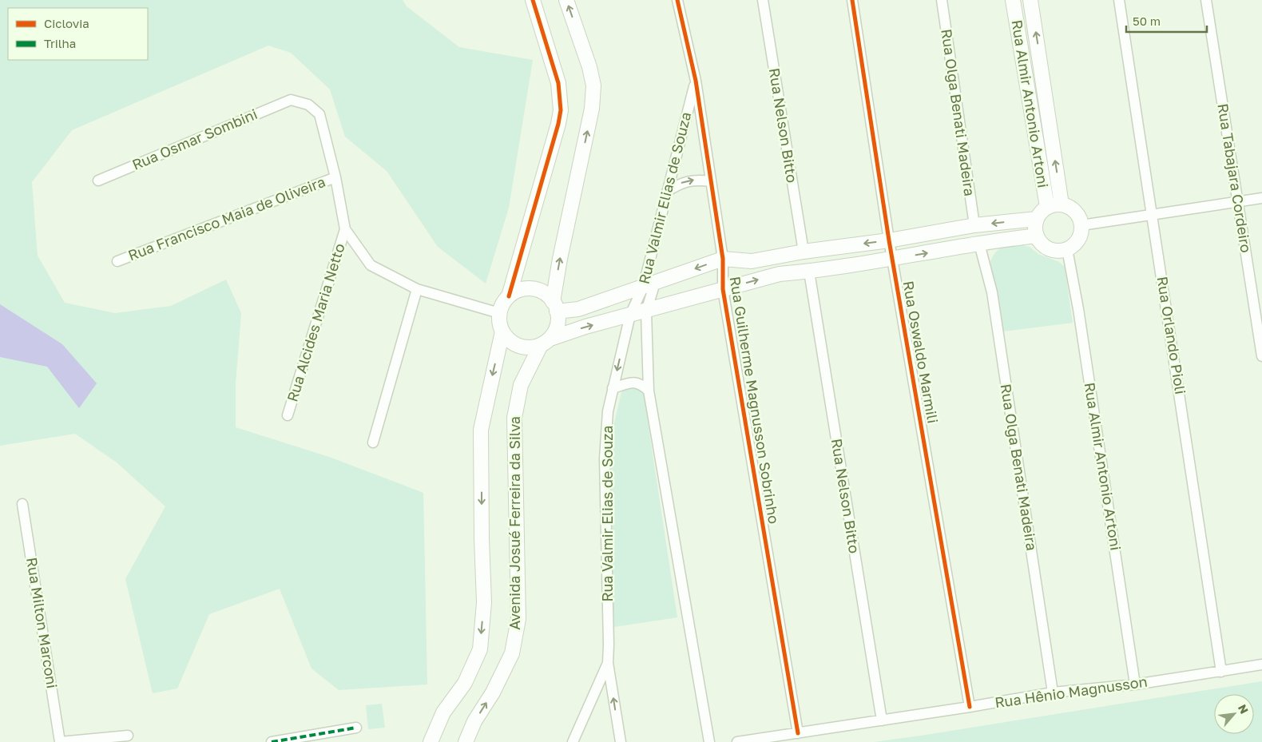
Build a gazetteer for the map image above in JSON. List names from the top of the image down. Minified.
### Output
{"streets":{"main road":["Rua Almir Antonio Artoni","Avenida Josué Ferreira da Silva"],"street":["Rua Olga Benati Madeira","Rua Nelson Bitto","Rua Osmar Sombini","Rua Tabajara Cordeiro","Rua Valmir Elias de Souza","Rua Francisco Maia de Oliveira","Rua Alcides Maria Netto","Rua Orlando Pioli","Rua Oswaldo Marmili","Rua Guilherme Magnusson Sobrinho","Rua Milton Marconi","Rua Hênio Magnusson"]},"crossings":[["Rua Almir Antonio Artoni","Rua Hênio Magnusson"],["Rua Olga Benati Madeira","Rua Hênio Magnusson"],["Rua Nelson Bitto","Rua Hênio Magnusson"],["Rua Osmar Sombini","Rua Francisco Maia de Oliveira"],["Rua Valmir Elias de Souza","Rua Guilherme Magnusson Sobrinho"],["Rua Orlando Pioli","Rua Hênio Magnusson"],["Rua Oswaldo Marmili","Rua Hênio Magnusson"],["Rua Guilherme Magnusson Sobrinho","Rua Hênio Magnusson"]],"legend":["Ciclovia","Trilha"],"scale_bar":"50 m","north":"top right"}
